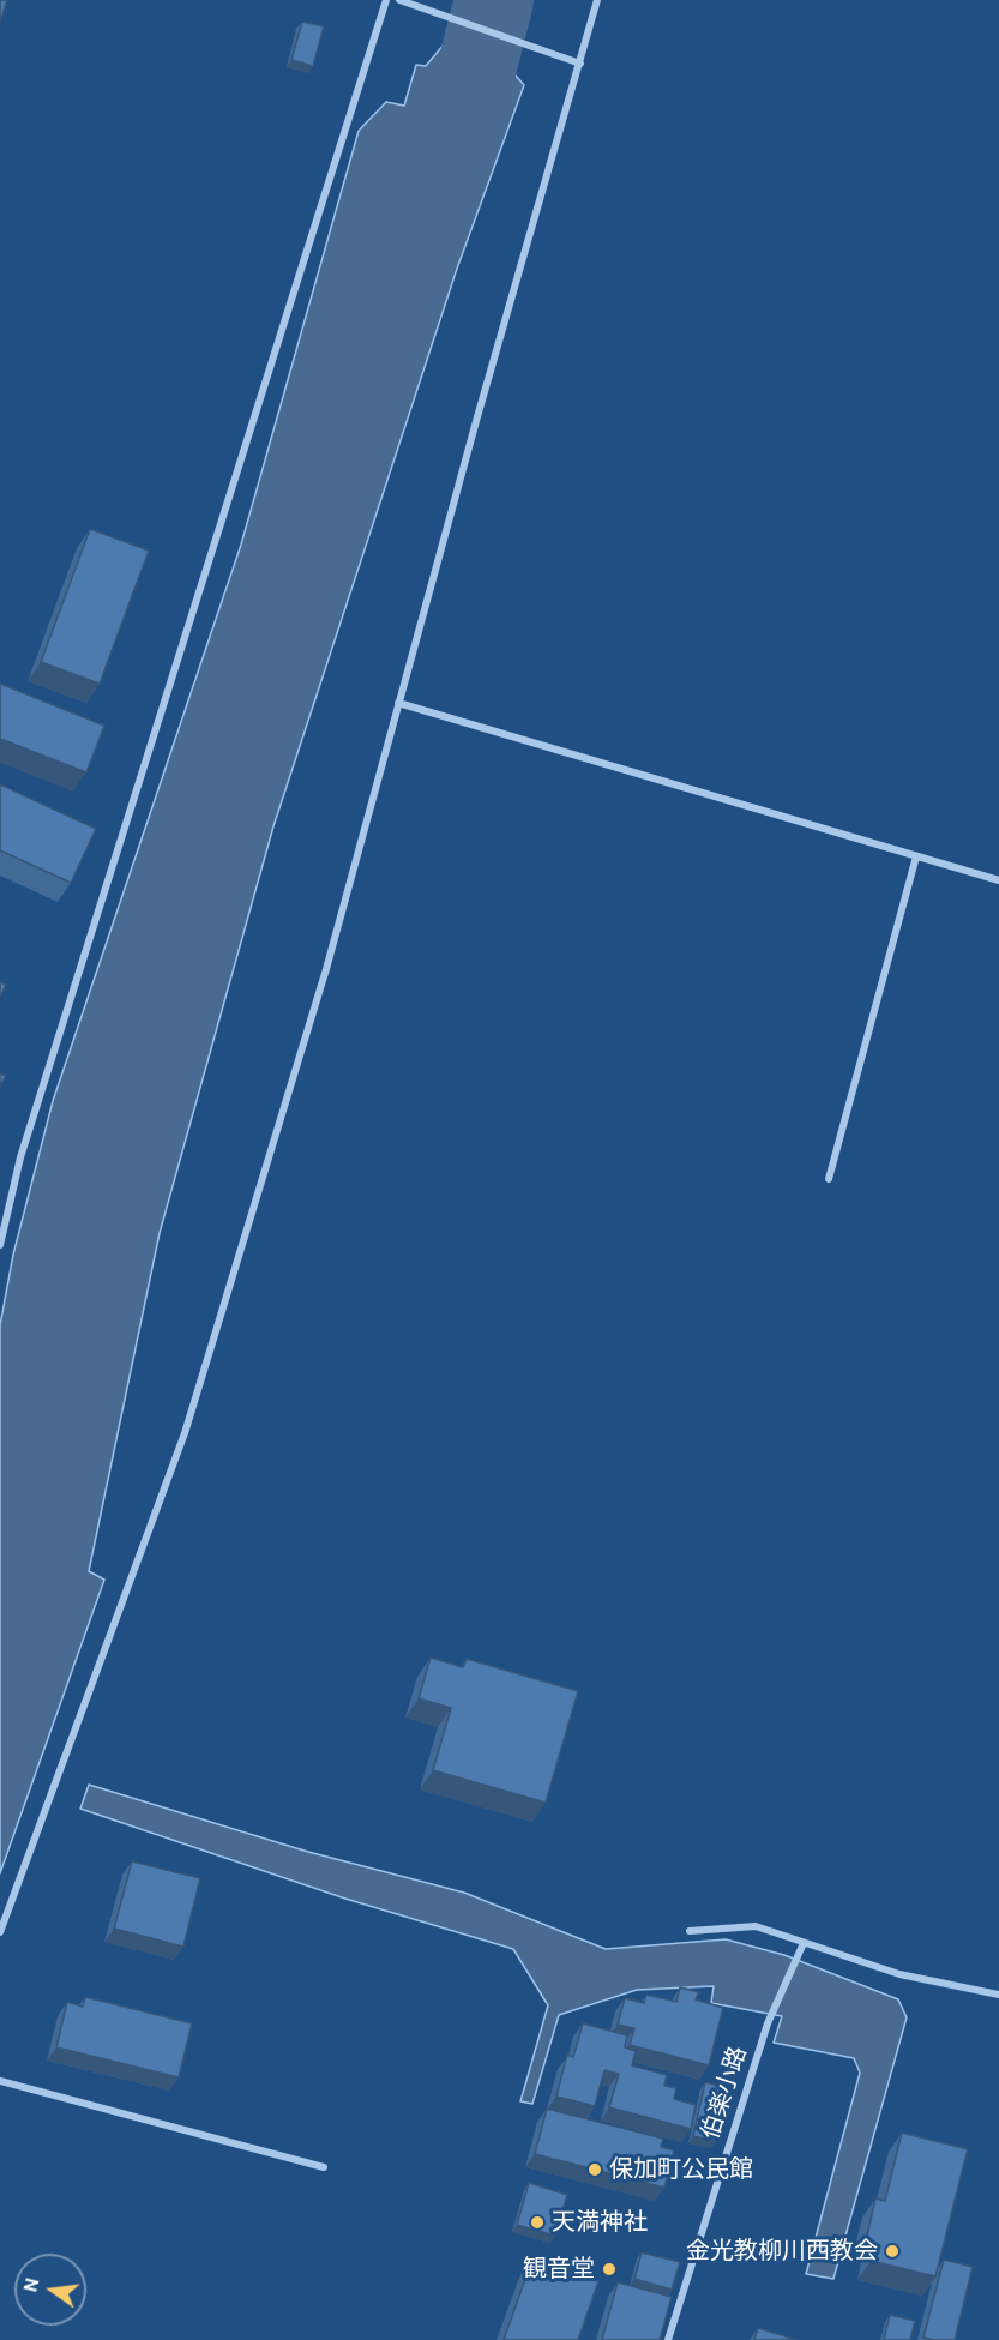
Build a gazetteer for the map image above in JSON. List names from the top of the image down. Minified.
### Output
{"streets":{"street":["伯楽小路"]},"places":["保加町公民館","天満神社","金光教柳川西教会","観音堂"],"north":"left"}
